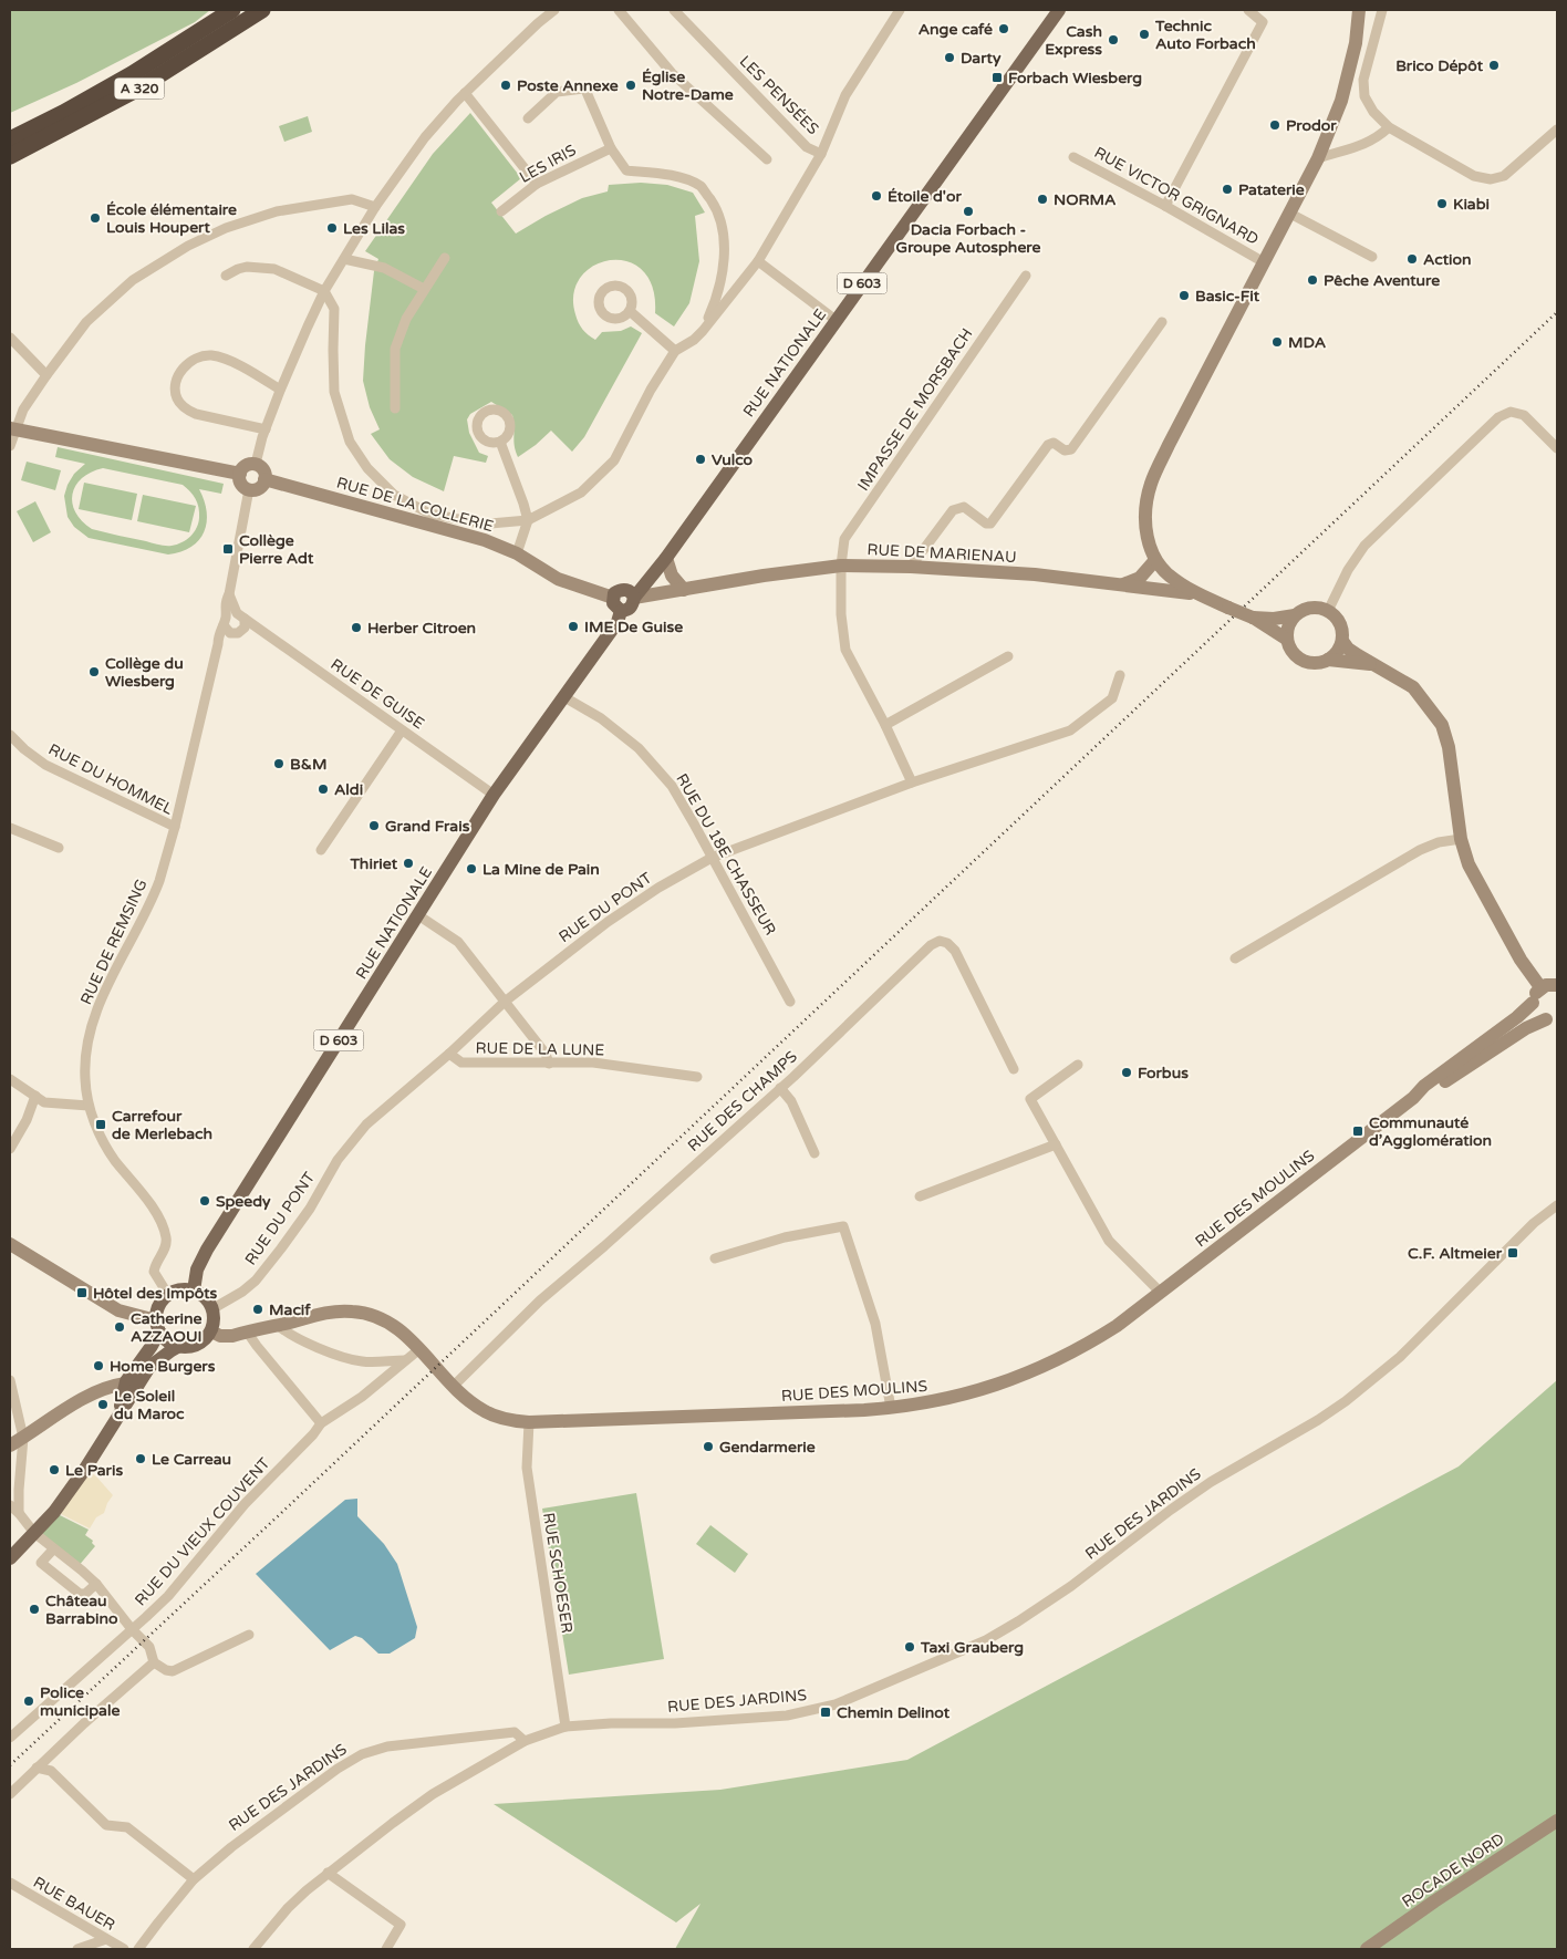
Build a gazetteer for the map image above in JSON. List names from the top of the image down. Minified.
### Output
{"streets":{"highway":["A 320"],"main road":["D 603","RUE NATIONALE","RUE DE LA COLLERIE","RUE DE MARIENAU","RUE DES MOULINS","ROCADE NORD"],"street":["LES PENSÉES","LES IRIS","RUE VICTOR GRIGNARD","IMPASSE DE MORSBACH","RUE DE GUISE","RUE DU HOMMEL","RUE DU 18E CHASSEUR","RUE DU PONT","RUE DE REMSING","RUE DE LA LUNE","RUE DES CHAMPS","RUE DES JARDINS","RUE DU VIEUX COUVENT","RUE SCHOESER","RUE BAUER"]},"crossings":[["RUE NATIONALE","RUE DE LA COLLERIE"],["RUE NATIONALE","RUE DE MARIENAU"],["RUE NATIONALE","RUE DE GUISE"],["RUE NATIONALE","RUE DU 18E CHASSEUR"],["RUE NATIONALE","RUE DU PONT"],["RUE NATIONALE","RUE DE REMSING"],["RUE NATIONALE","RUE DES MOULINS"],["IMPASSE DE MORSBACH","RUE DE MARIENAU"],["RUE DE LA COLLERIE","RUE DE MARIENAU"],["RUE DE LA COLLERIE","RUE DE REMSING"],["RUE DU HOMMEL","RUE DE REMSING"],["RUE DU 18E CHASSEUR","RUE DU PONT"],["RUE DU PONT","RUE DE REMSING"],["RUE DU PONT","RUE DE LA LUNE"],["RUE DU PONT","RUE DES MOULINS"],["RUE DE REMSING","RUE DES MOULINS"],["RUE DES CHAMPS","RUE DES MOULINS"],["RUE DES MOULINS","RUE DU VIEUX COUVENT"],["RUE DES MOULINS","RUE SCHOESER"],["RUE DES JARDINS","RUE SCHOESER"]],"places":{"other":["Ange café","Technic Auto Forbach","Cash Express","Darty","Brico Dépôt","Poste Annexe","Église Notre-Dame","Prodor","Pataterie","Étoile d'or","NORMA","Kiabi","Dacia Forbach - Groupe Autosphere","École élémentaire Louis Houpert","Les Lilas","Action","Pêche Aventure","Basic-Fit","MDA","Vulco","IME De Guise","Herber Citroen","Collège du Wiesberg","B&M","Aldi","Grand Frais","Thiriet","La Mine de Pain","Forbus","Speedy","Macif","Catherine AZZAOUI","Home Burgers","Le Soleil du Maroc","Gendarmerie","Le Carreau","Le Paris","Château Barrabino","Taxi Grauberg","Police municipale"],"transit":["Forbach Wiesberg","Collège Pierre Adt","Carrefour de Merlebach","Communauté d’Agglomération","C.F. Altmeier","Hôtel des Impôts","Chemin Delinot"]}}
